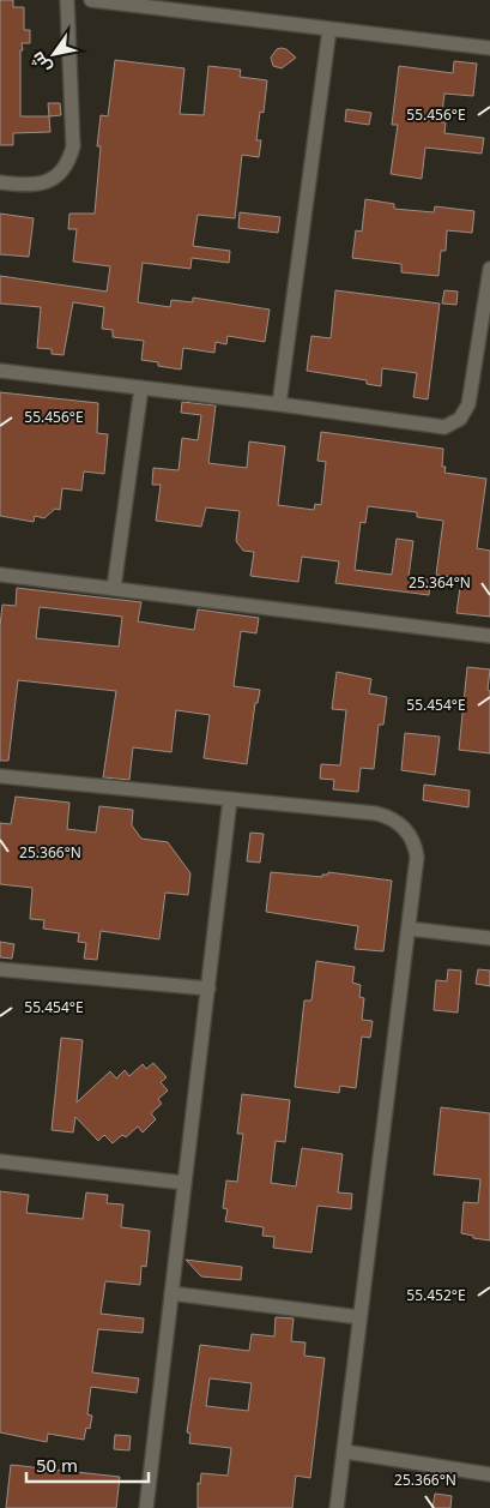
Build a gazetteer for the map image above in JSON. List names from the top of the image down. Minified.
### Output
{"scale_bar":"50 m","north":"bottom left","coordinates":["55.456°E","25.364°N","55.454°E","25.366°N","55.452°E"]}
